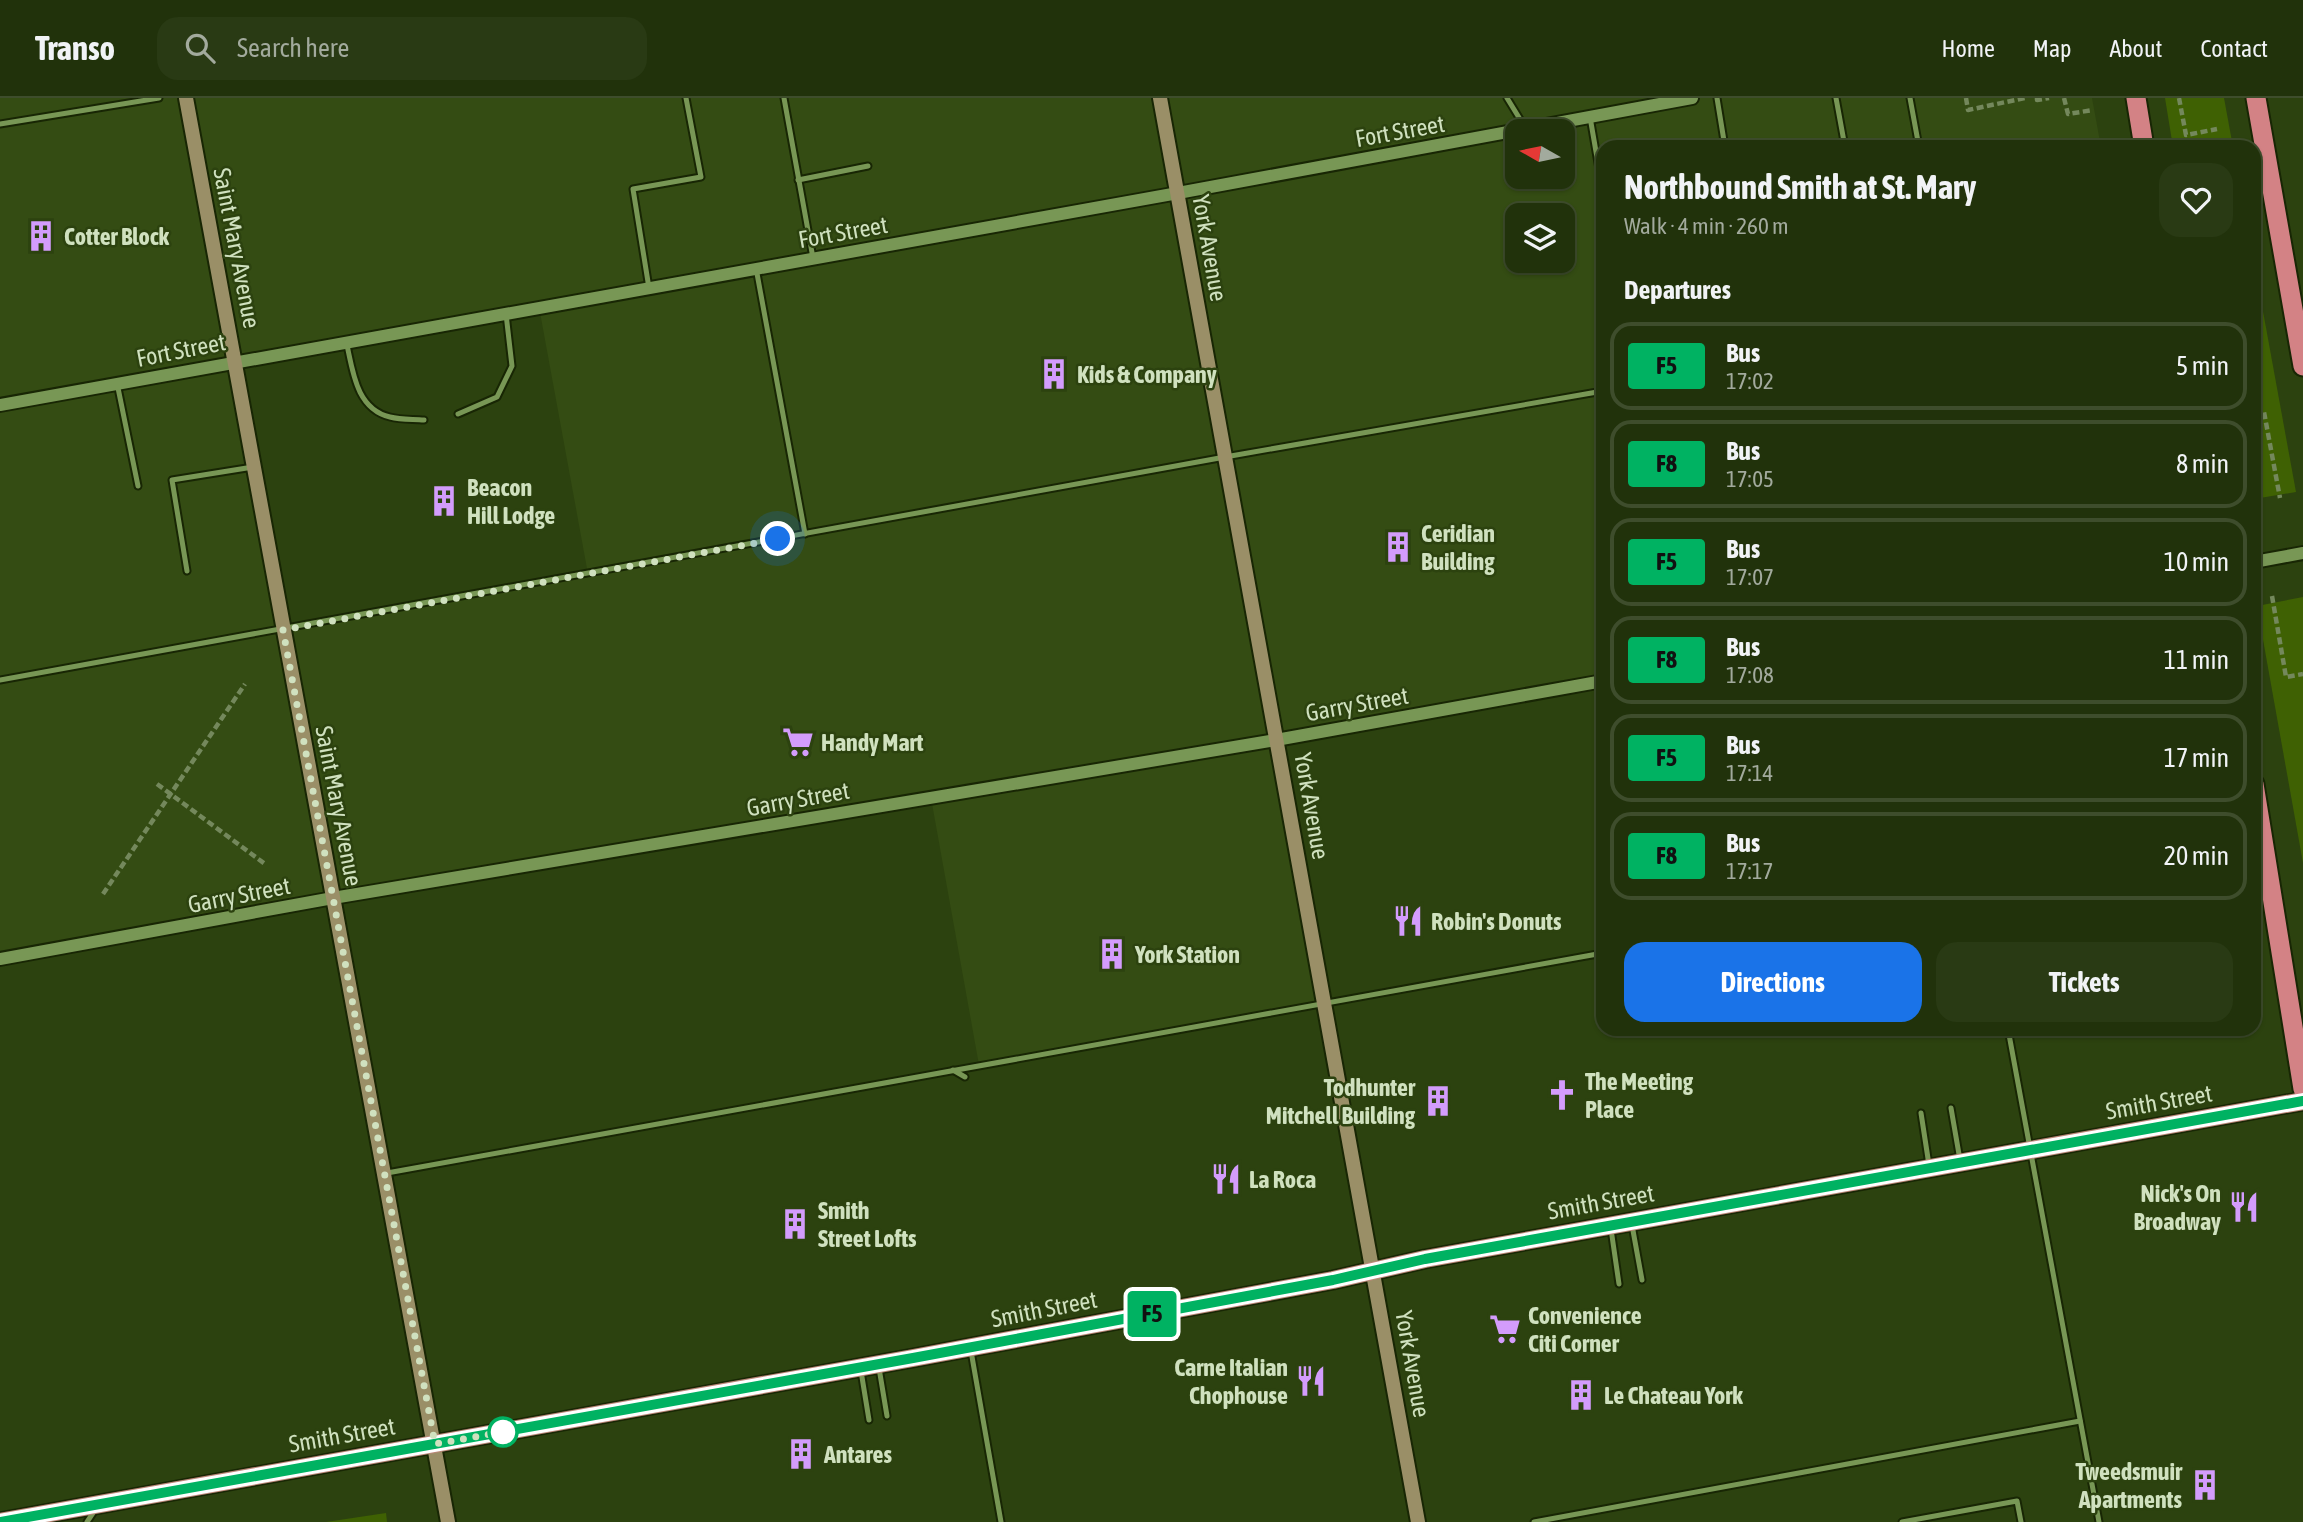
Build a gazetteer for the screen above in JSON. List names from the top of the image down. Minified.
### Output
{"streets":{"main road":["Saint Mary Avenue","York Avenue","Smith Street"],"street":["Fort Street","Garry Street"]},"crossings":[["Fort Street","Saint Mary Avenue"],["Fort Street","York Avenue"],["Saint Mary Avenue","Garry Street"],["Saint Mary Avenue","Smith Street"],["York Avenue","Garry Street"],["York Avenue","Smith Street"]],"places":{"building":["Cotter Block","Kids & Company","Beacon Hill Lodge","Ceridian Building","York Station","Todhunter Mitchell Building","Smith Street Lofts","Le Chateau York","Antares","Tweedsmuir Apartments"],"supermarket":["Handy Mart","Convenience Citi Corner"],"restaurant":["Robin's Donuts","La Roca","Nick's On Broadway","Carne Italian Chophouse"],"church":["The Meeting Place"]},"lines":["bus line F5"],"north":"left","page":{"header":"Transo","search":"Search here","nav":["Home","Map","About","Contact"],"on_map":"F5","heading":[["Northbound Smith at St. Mary","Walk · 4 min · 260 m"],"Departures"],"list":[{"mark":"F5","name":"Bus","note":"17:02","value":"5 min"},{"mark":"F8","name":"Bus","note":"17:05","value":"8 min"},{"mark":"F5","name":"Bus","note":"17:07","value":"10 min"},{"mark":"F8","name":"Bus","note":"17:08","value":"11 min"},{"mark":"F5","name":"Bus","note":"17:14","value":"17 min"},{"mark":"F8","name":"Bus","note":"17:17","value":"20 min"}],"buttons":["Directions","Tickets"]}}
